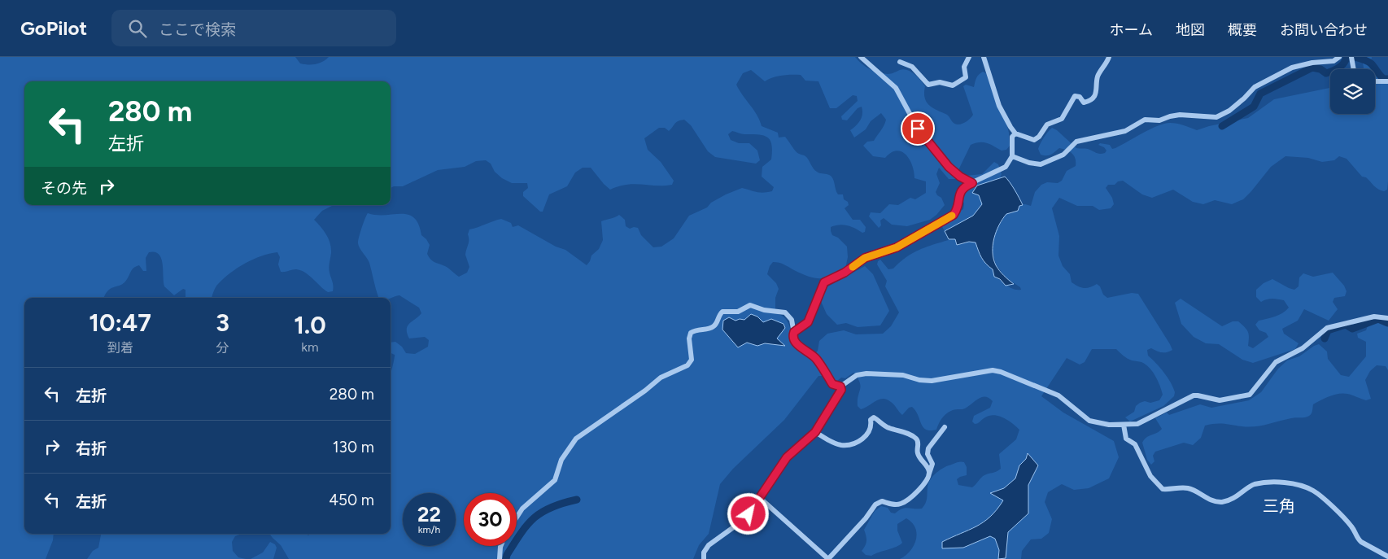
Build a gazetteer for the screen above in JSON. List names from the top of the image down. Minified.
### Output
{"districts":["三角"],"page":{"header":"GoPilot","search":"ここで検索","nav":["ホーム","地図","概要","お問い合わせ"],"turn":["280 m","左折"],"then":"その先","eta":["10:47","到着","3","分","1.0","km"],"list":[{"name":"左折","value":"280 m"},{"name":"右折","value":"130 m"},{"name":"左折","value":"450 m"}],"speed":"22 km/h","limit":"30"}}
